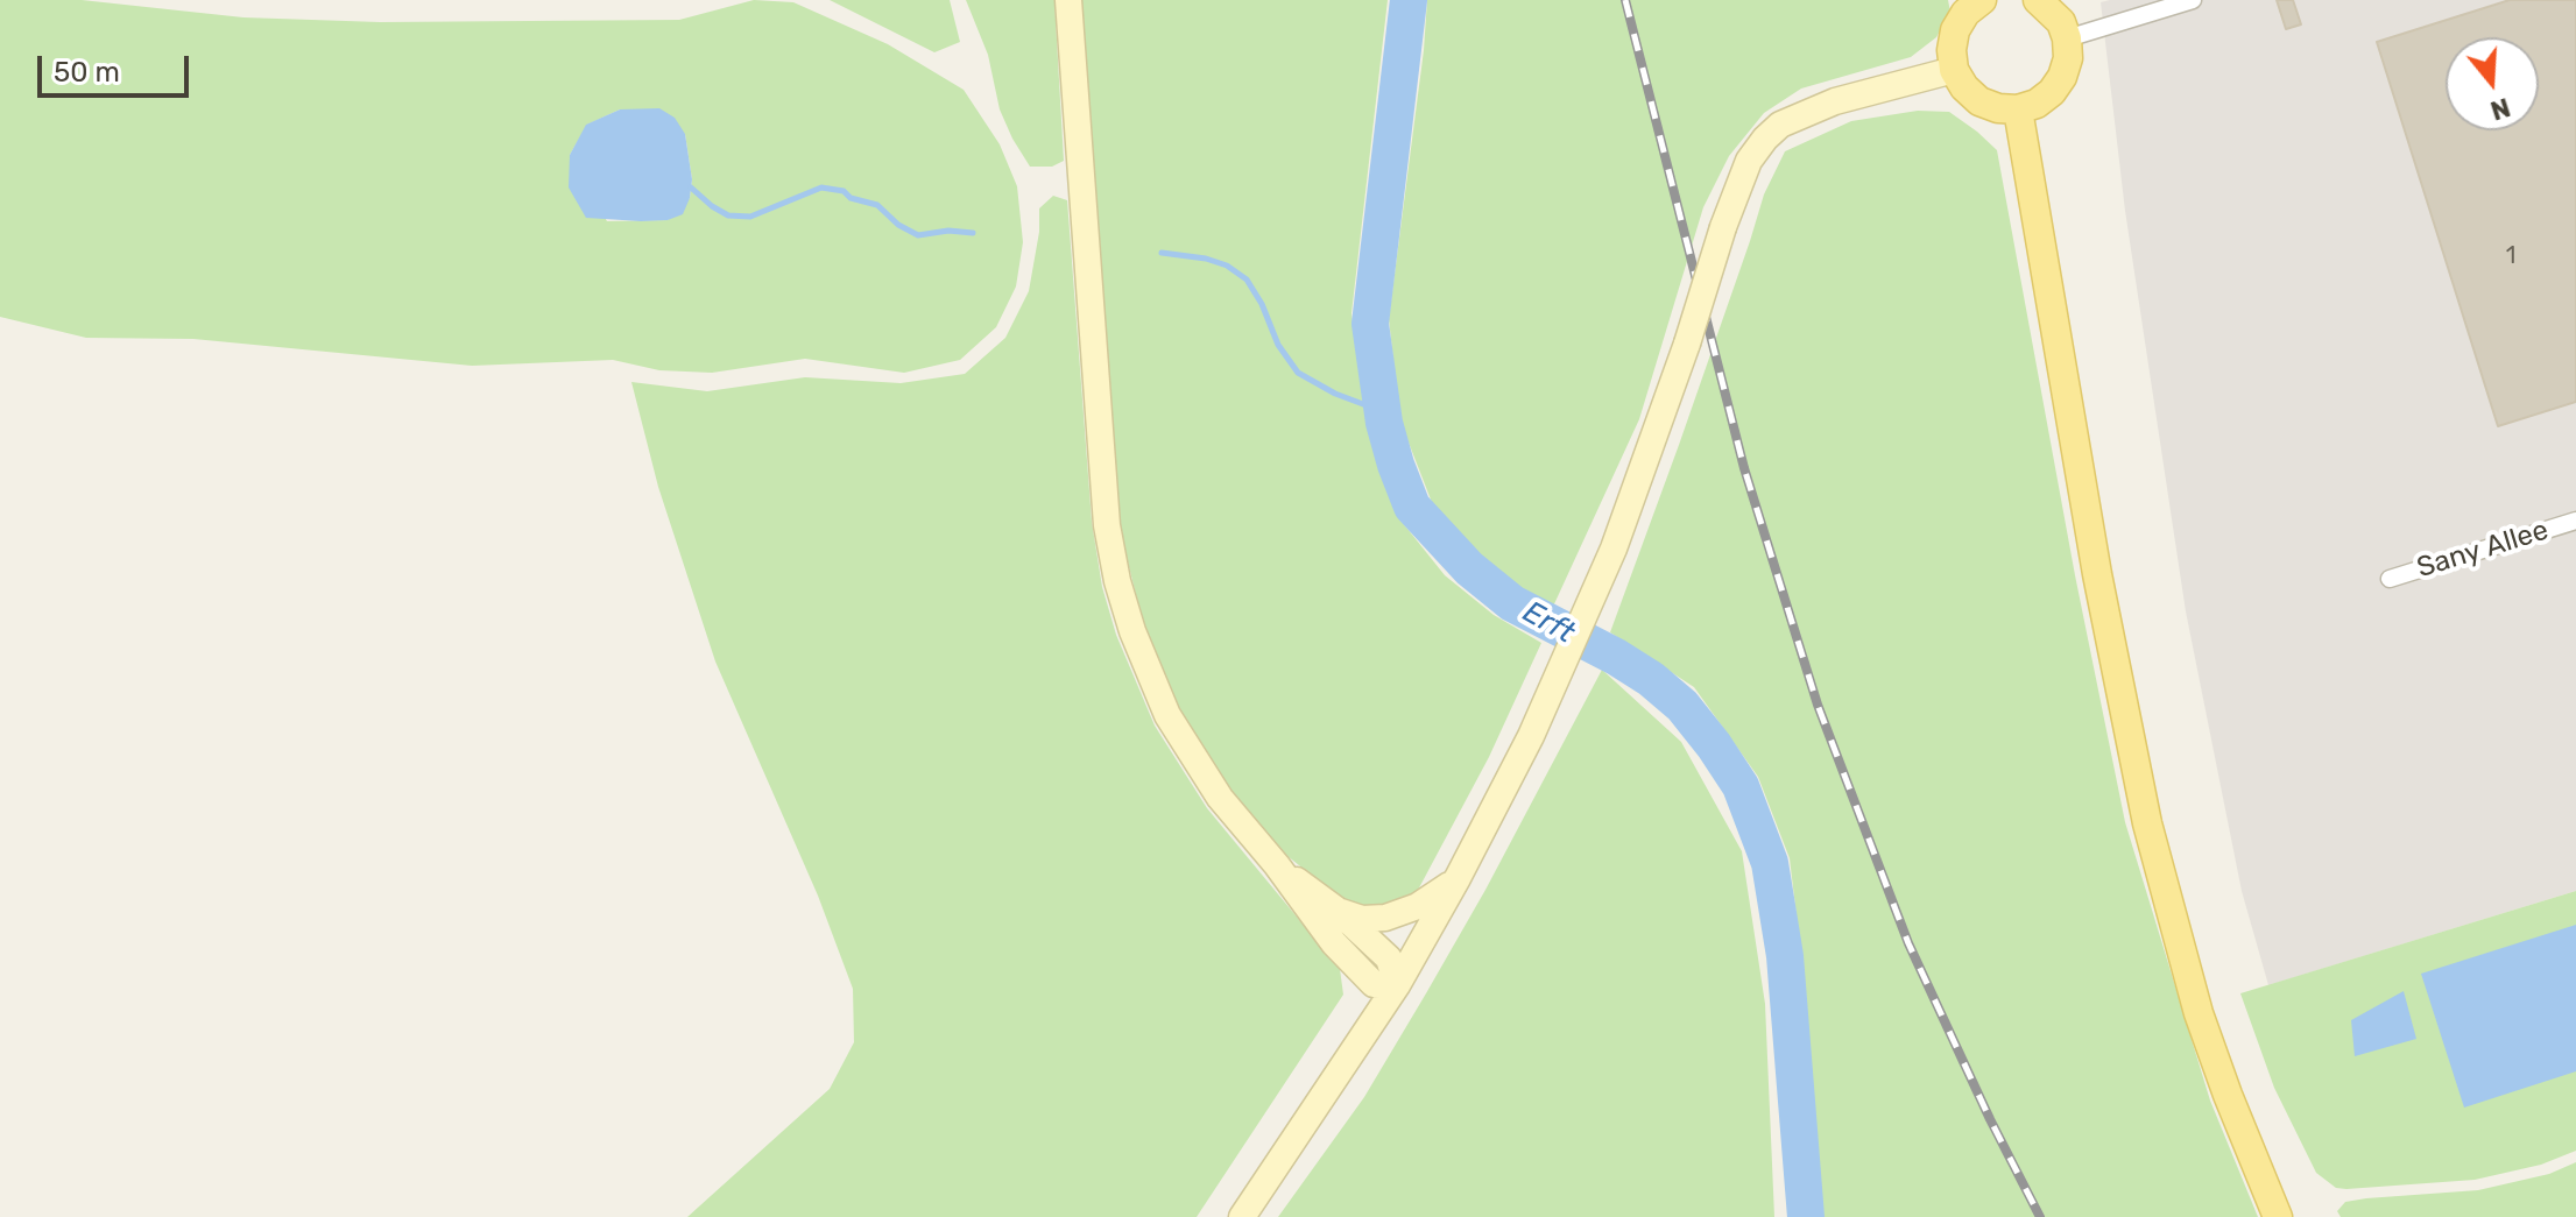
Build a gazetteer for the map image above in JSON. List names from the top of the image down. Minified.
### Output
{"streets":{"street":["Sany Allee"]},"water":["Erft"],"house_numbers":["1"],"scale_bar":"50 m","north":"bottom"}
